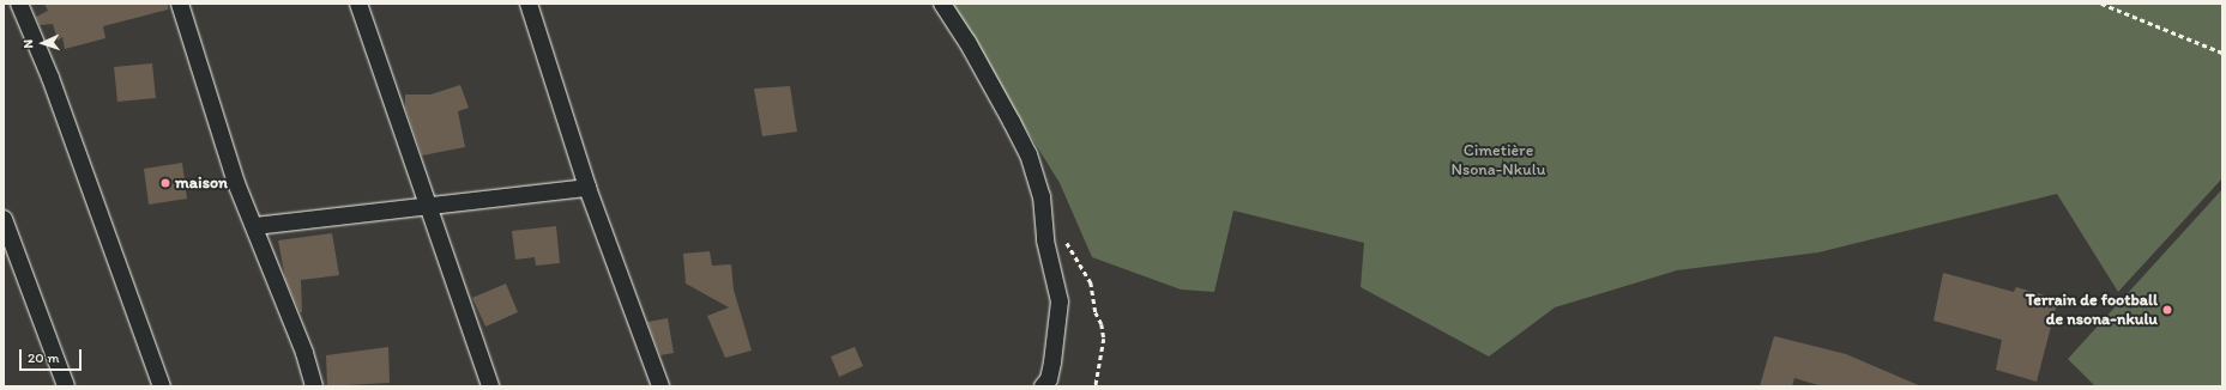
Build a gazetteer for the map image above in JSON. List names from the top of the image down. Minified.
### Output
{"parks":["Cimetière Nsona-Nkulu"],"places":["maison","Terrain de football de nsona-nkulu"],"scale_bar":"20 m","north":"left"}
